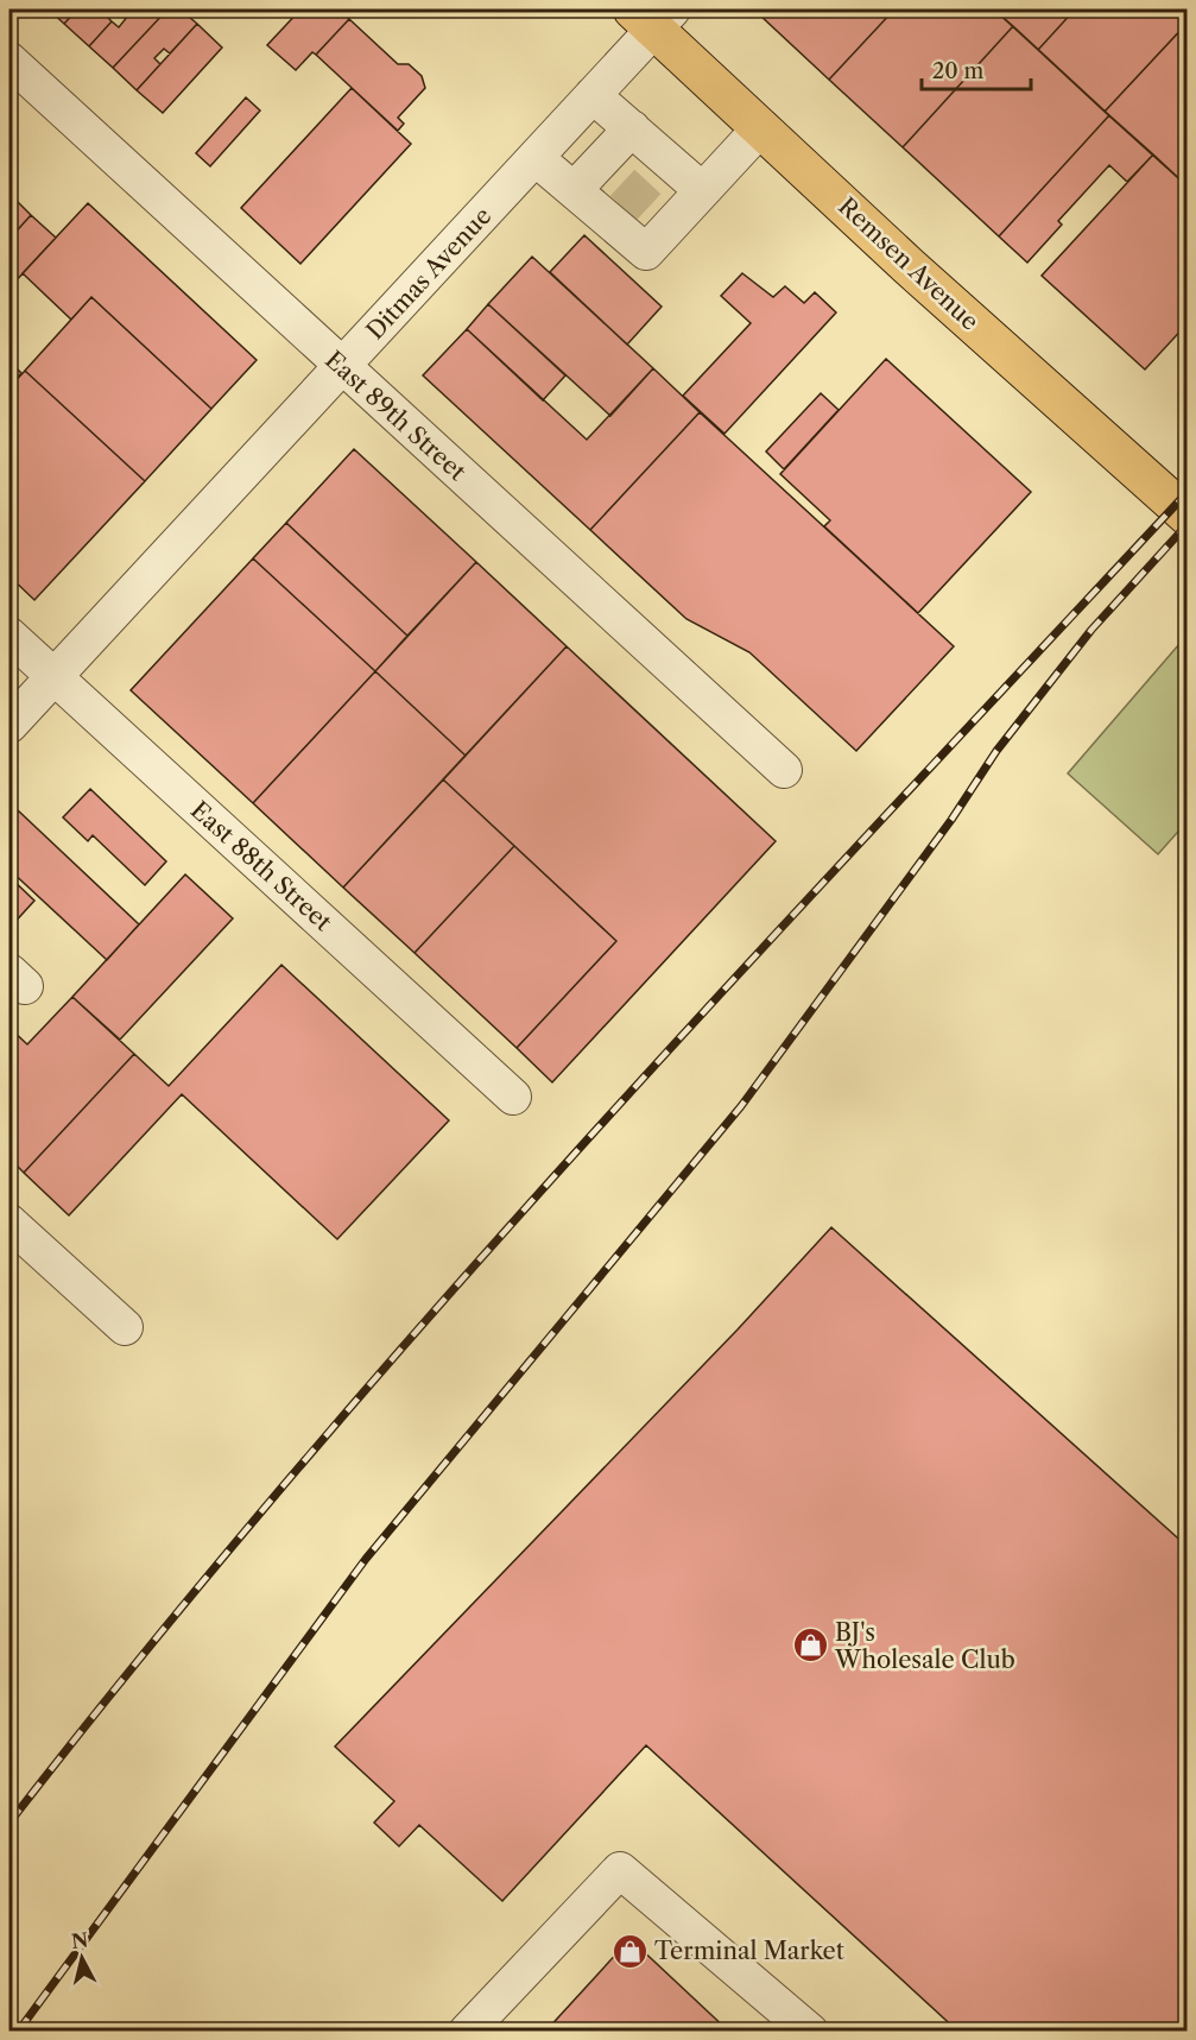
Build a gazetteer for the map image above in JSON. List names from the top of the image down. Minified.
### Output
{"streets":{"main road":["Remsen Avenue"],"street":["Ditmas Avenue","East 89th Street","East 88th Street"]},"crossings":[["Remsen Avenue","Ditmas Avenue"],["Ditmas Avenue","East 89th Street"],["Ditmas Avenue","East 88th Street"]],"places":{"shop":["BJ's Wholesale Club","Terminal Market"]},"scale_bar":"20 m","north":"top"}
